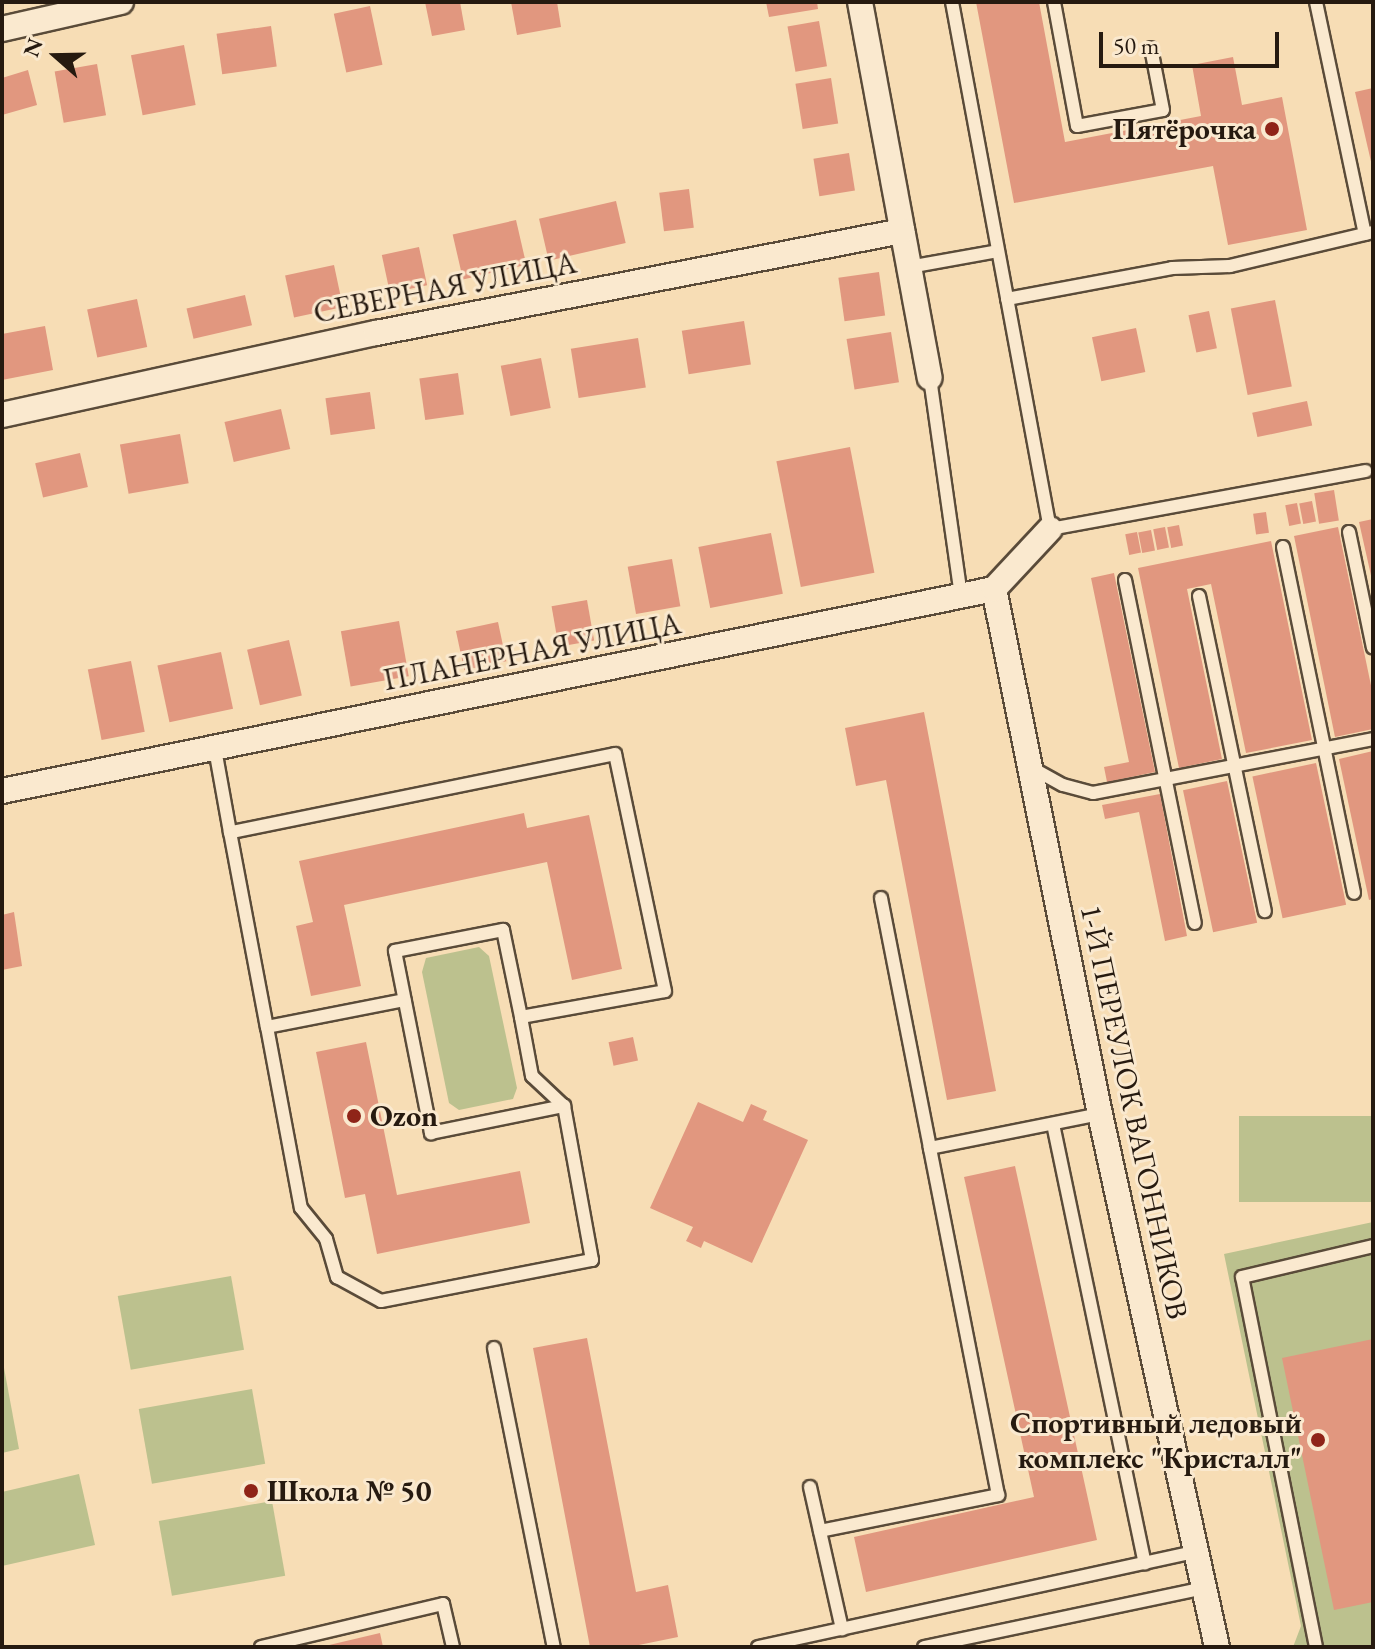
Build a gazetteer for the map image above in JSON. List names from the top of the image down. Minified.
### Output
{"streets":{"street":["СЕВЕРНАЯ УЛИЦА","ПЛАНЕРНАЯ УЛИЦА","1-Й ПЕРЕУЛОК ВАГОННИКОВ"]},"crossings":[["ПЛАНЕРНАЯ УЛИЦА","1-Й ПЕРЕУЛОК ВАГОННИКОВ"]],"places":["Пятёрочка","Ozon","Спортивный ледовый комплекс \"Кристалл\"","Школа № 50"],"scale_bar":"50 m","north":"left"}
